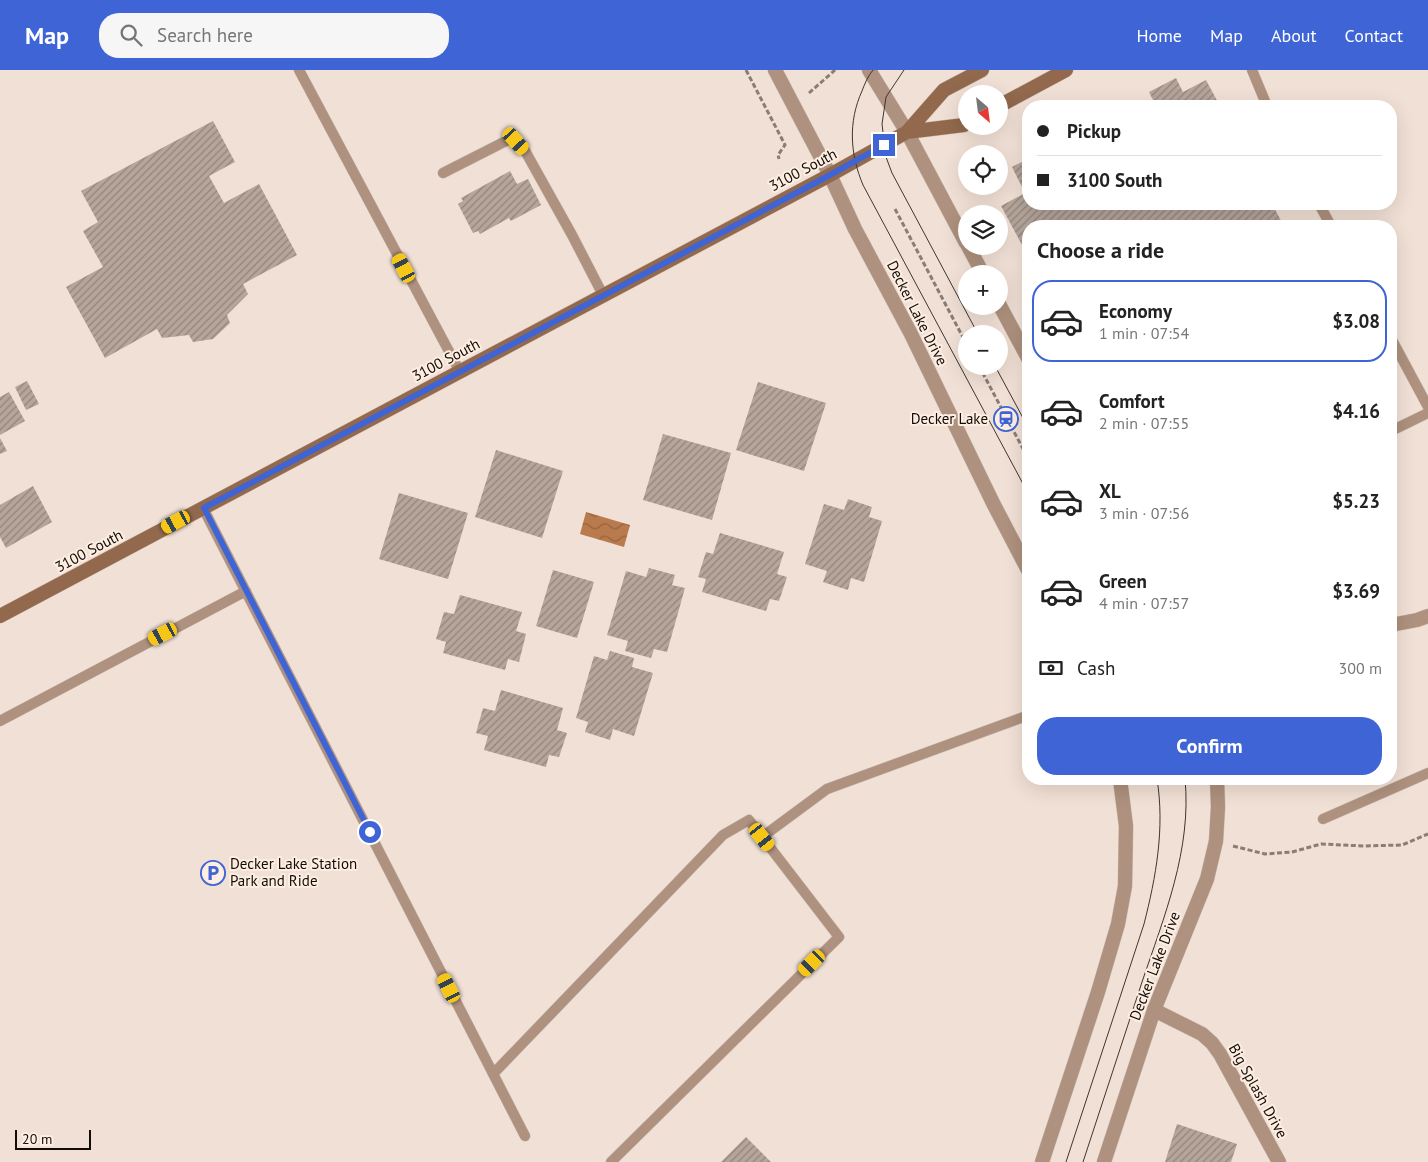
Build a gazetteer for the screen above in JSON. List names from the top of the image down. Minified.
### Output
{"streets":{"main road":["3100 South"],"street":["Decker Lake Drive","Big Splash Drive"]},"crossings":[["3100 South","Decker Lake Drive"],["Decker Lake Drive","Big Splash Drive"]],"places":{"station":["Decker Lake"],"parking":["Decker Lake Station Park and Ride"]},"scale_bar":"20 m","north":"bottom right","page":{"header":"Map","search":"Search here","nav":["Home","Map","About","Contact"],"map_buttons":["+","−"],"banner":["Pickup","3100 South"],"heading":"Choose a ride","list":[{"name":"Economy","note":"1 min · 07:54","value":"$3.08"},{"name":"Comfort","note":"2 min · 07:55","value":"$4.16"},{"name":"XL","note":"3 min · 07:56","value":"$5.23"},{"name":"Green","note":"4 min · 07:57","value":"$3.69"}],"pay":["Cash","300 m"],"buttons":"Confirm","scale":"20 m"}}
